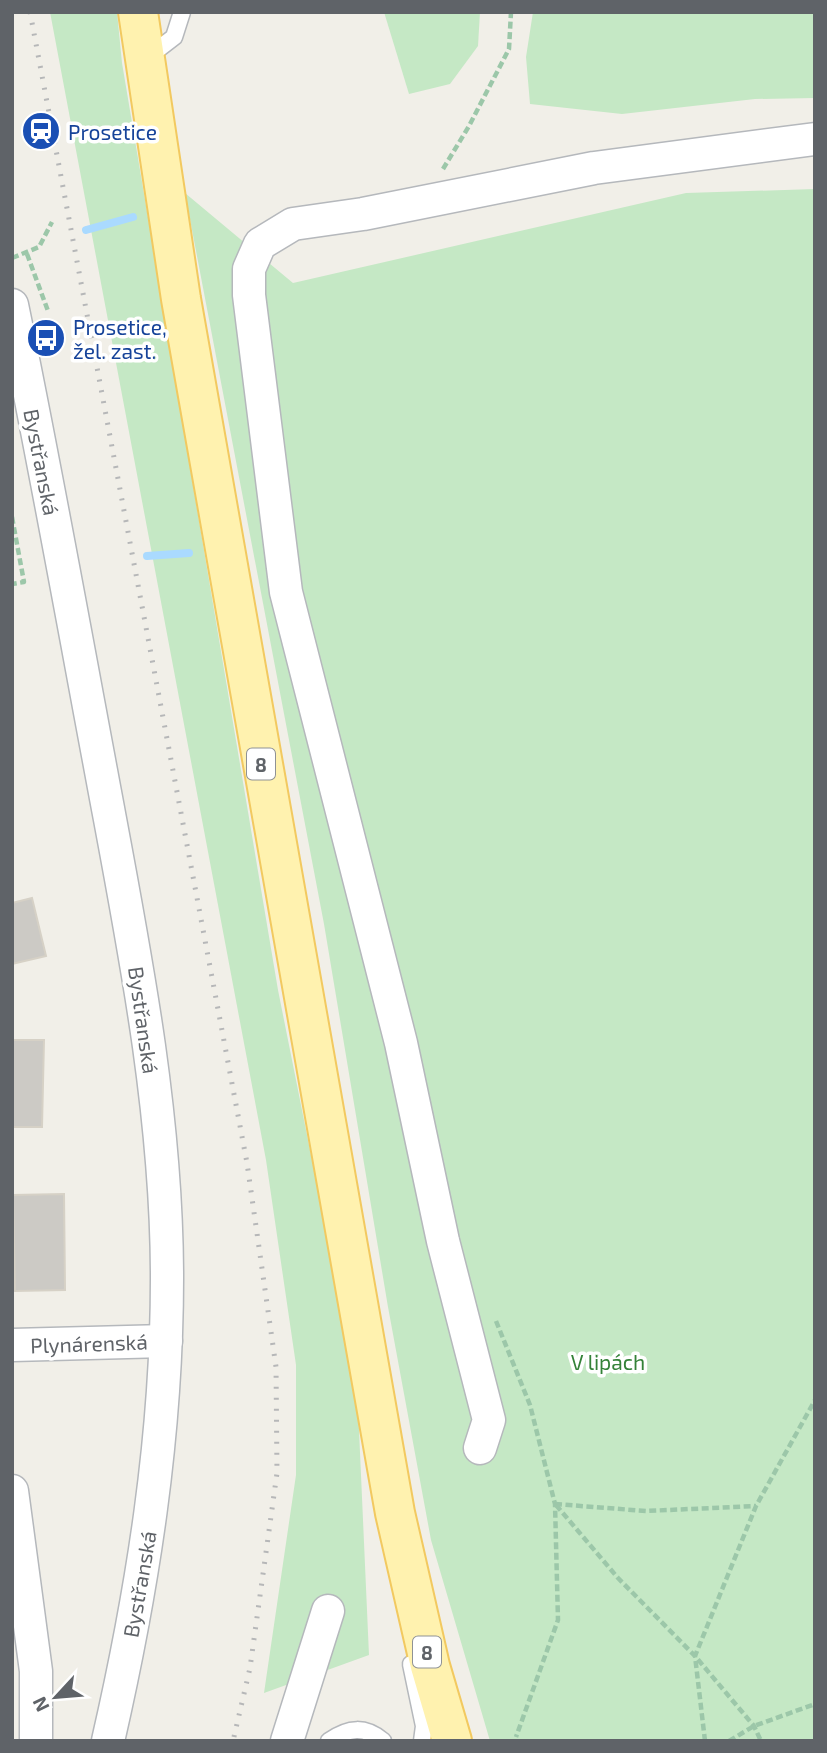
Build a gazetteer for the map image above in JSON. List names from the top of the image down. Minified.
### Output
{"streets":{"main road":["8"],"street":["Bystřanská","Plynárenská"]},"crossings":[["Bystřanská","Plynárenská"]],"parks":["V lipách"],"places":{"station":["Prosetice"],"bus stop":["Prosetice, žel. zast."]},"north":"bottom left"}
